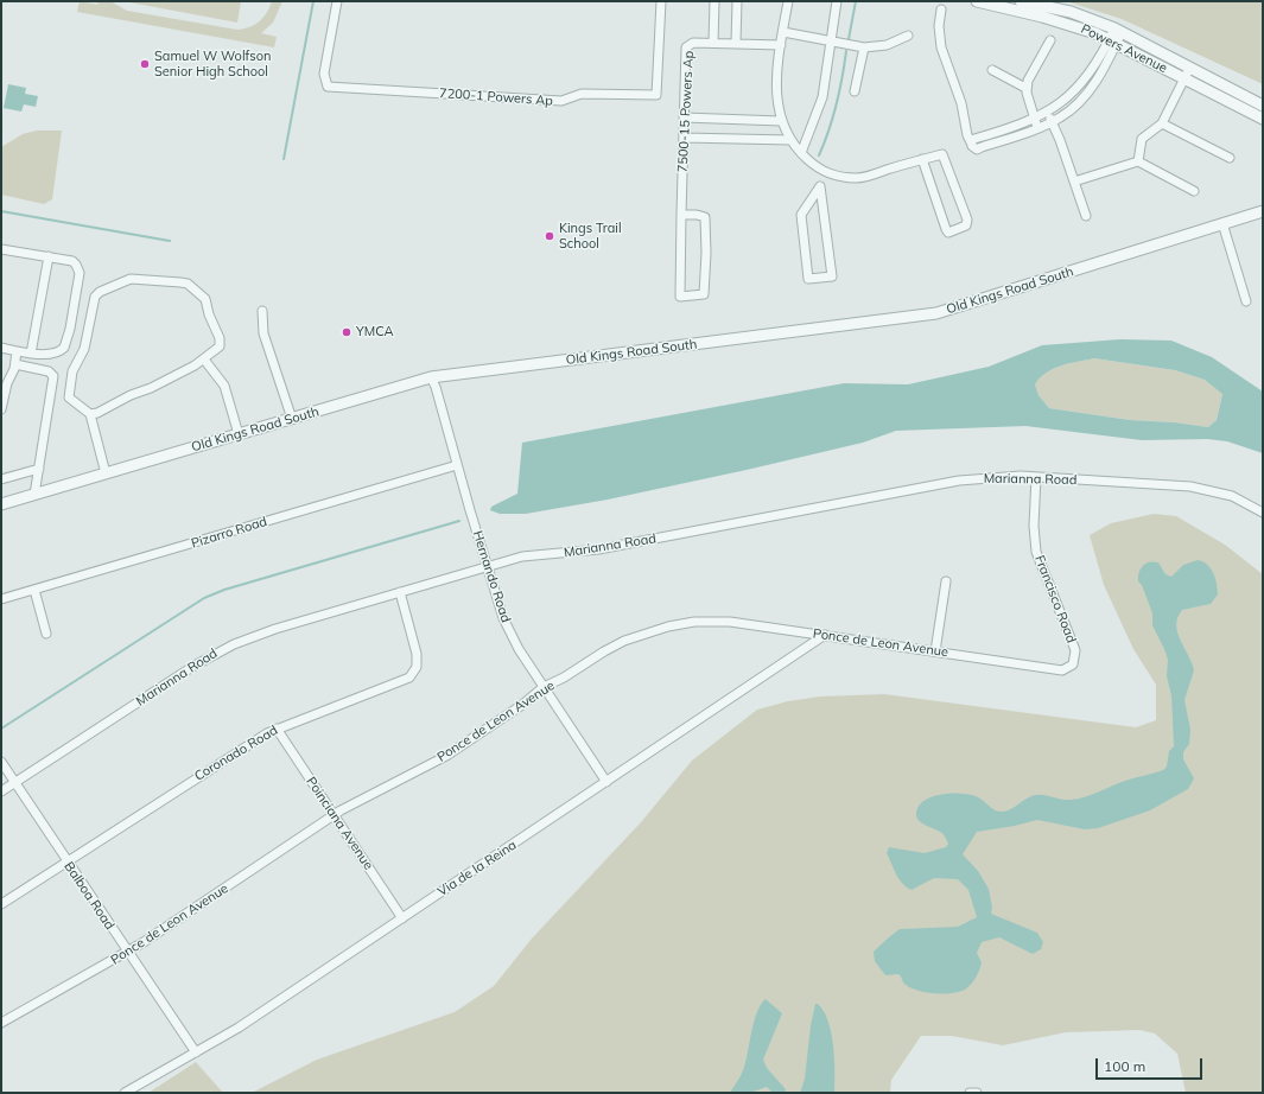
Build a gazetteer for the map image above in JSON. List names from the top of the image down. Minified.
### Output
{"streets":{"street":["Powers Avenue","7200-1 Powers Ap","7500-15 Powers Ap","Old Kings Road South","Marianna Road","Pizarro Road","Hernando Road","Francisco Road","Ponce de Leon Avenue","Coronado Road","Poinciana Avenue","Via de la Reina","Balboa Road"]},"crossings":[["Old Kings Road South","Hernando Road"],["Marianna Road","Hernando Road"],["Marianna Road","Francisco Road"],["Marianna Road","Coronado Road"],["Marianna Road","Balboa Road"],["Pizarro Road","Hernando Road"],["Hernando Road","Ponce de Leon Avenue"],["Hernando Road","Via de la Reina"],["Francisco Road","Ponce de Leon Avenue"],["Ponce de Leon Avenue","Poinciana Avenue"],["Ponce de Leon Avenue","Via de la Reina"],["Ponce de Leon Avenue","Balboa Road"],["Coronado Road","Poinciana Avenue"],["Coronado Road","Balboa Road"],["Poinciana Avenue","Via de la Reina"],["Via de la Reina","Balboa Road"]],"places":["Samuel W Wolfson Senior High School","Kings Trail School","YMCA"],"scale_bar":"100 m"}
